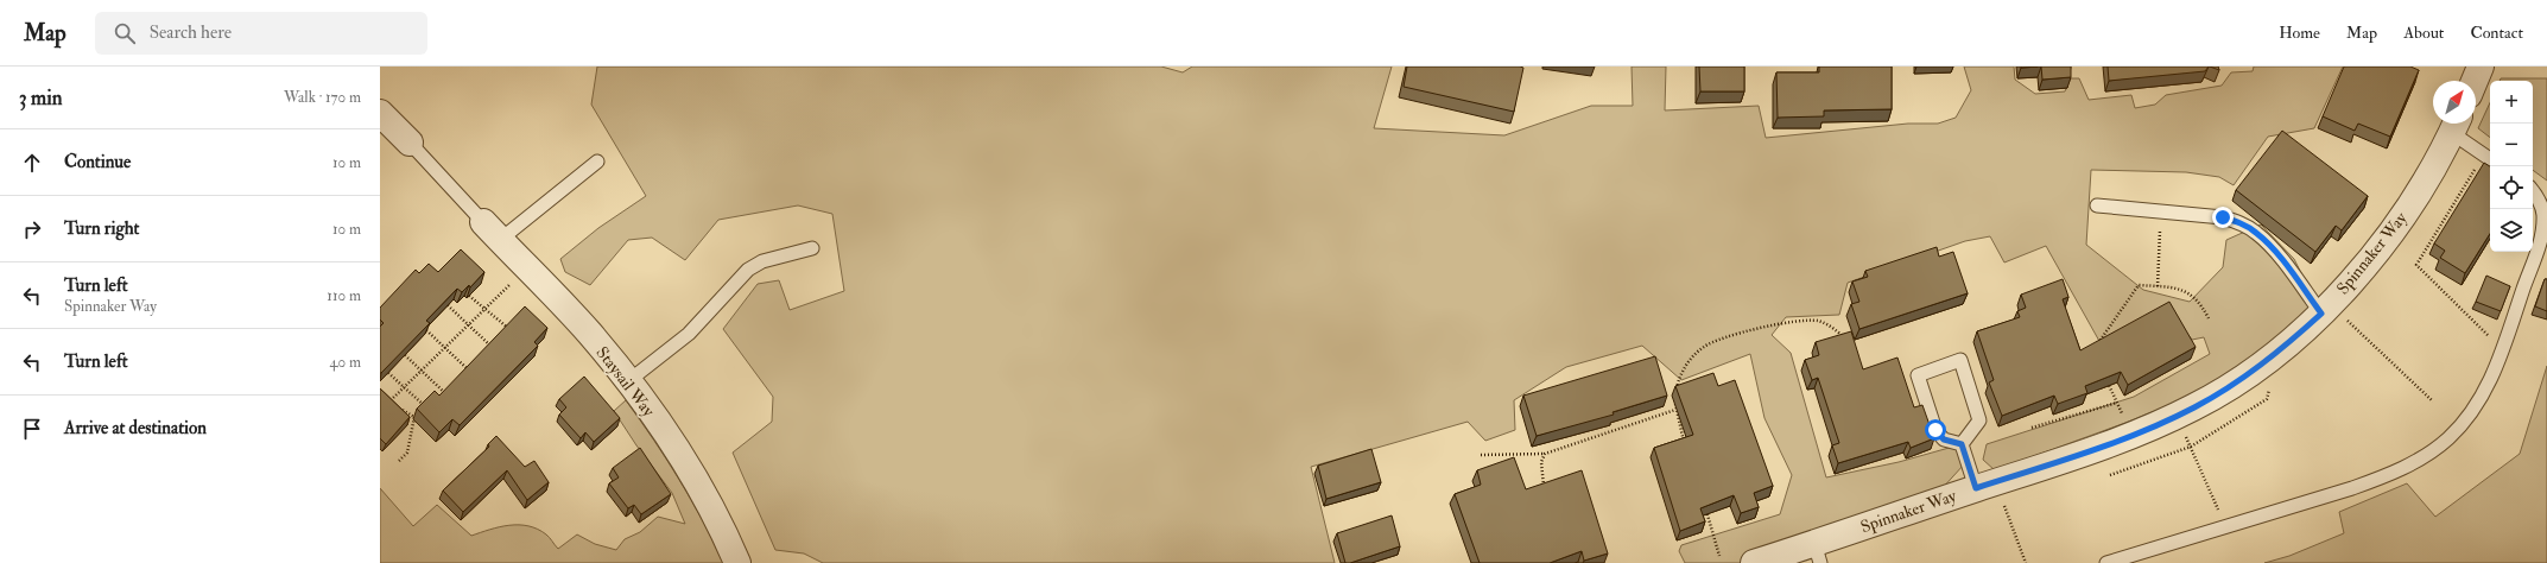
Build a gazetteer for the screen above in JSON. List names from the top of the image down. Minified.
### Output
{"streets":{"street":["Spinnaker Way","Staysail Way"]},"north":"top right","page":{"header":"Map","search":"Search here","nav":["Home","Map","About","Contact"],"heading":["3 min","Walk · 170 m"],"map_buttons":["+","−"],"list":[["Continue","10 m"],["Turn right","10 m"],["Turn left","Spinnaker Way","110 m"],["Turn left","40 m"],"Arrive at destination"]}}
